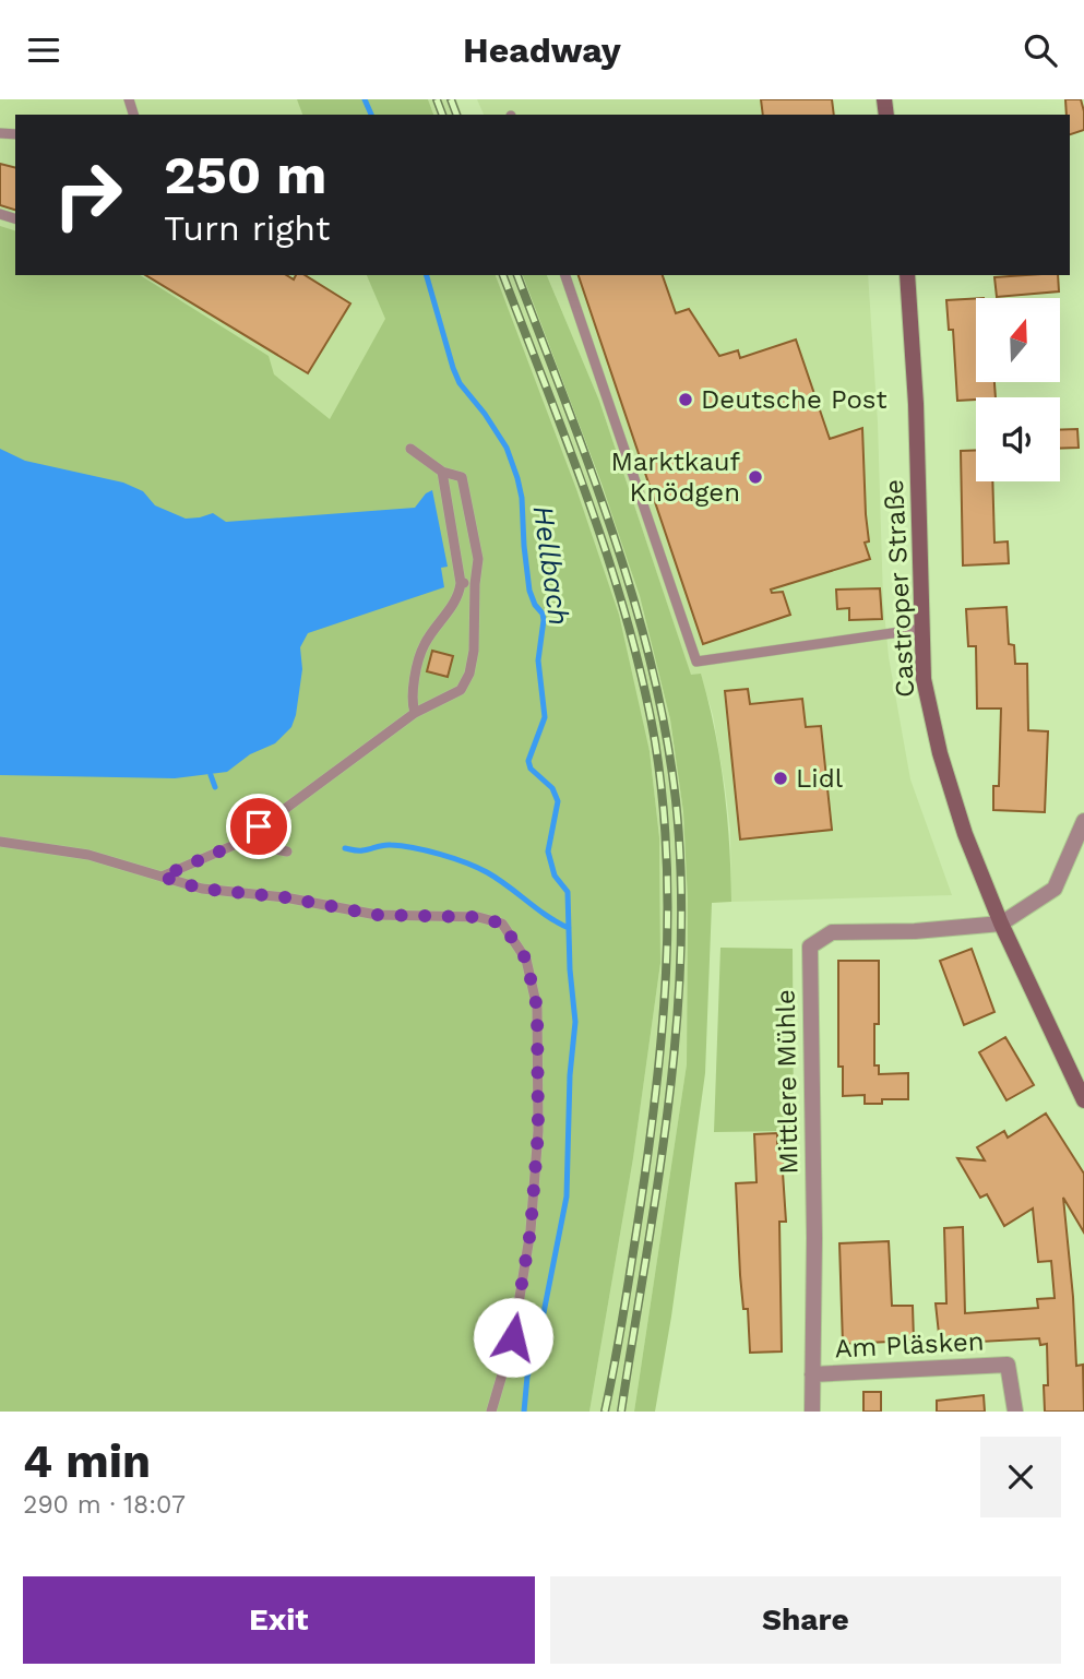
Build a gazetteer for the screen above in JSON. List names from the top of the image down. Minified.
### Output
{"streets":{"main road":["Castroper Straße"],"street":["Mittlere Mühle","Am Pläsken"]},"crossings":[["Castroper Straße","Mittlere Mühle"],["Mittlere Mühle","Am Pläsken"]],"water":["Hellbach"],"places":["Deutsche Post","Marktkauf Knödgen","Lidl"],"north":"top","page":{"header":"Headway","turn":["250 m","Turn right"],"heading":["4 min","290 m · 18:07"],"buttons":["Exit","Share"]}}
